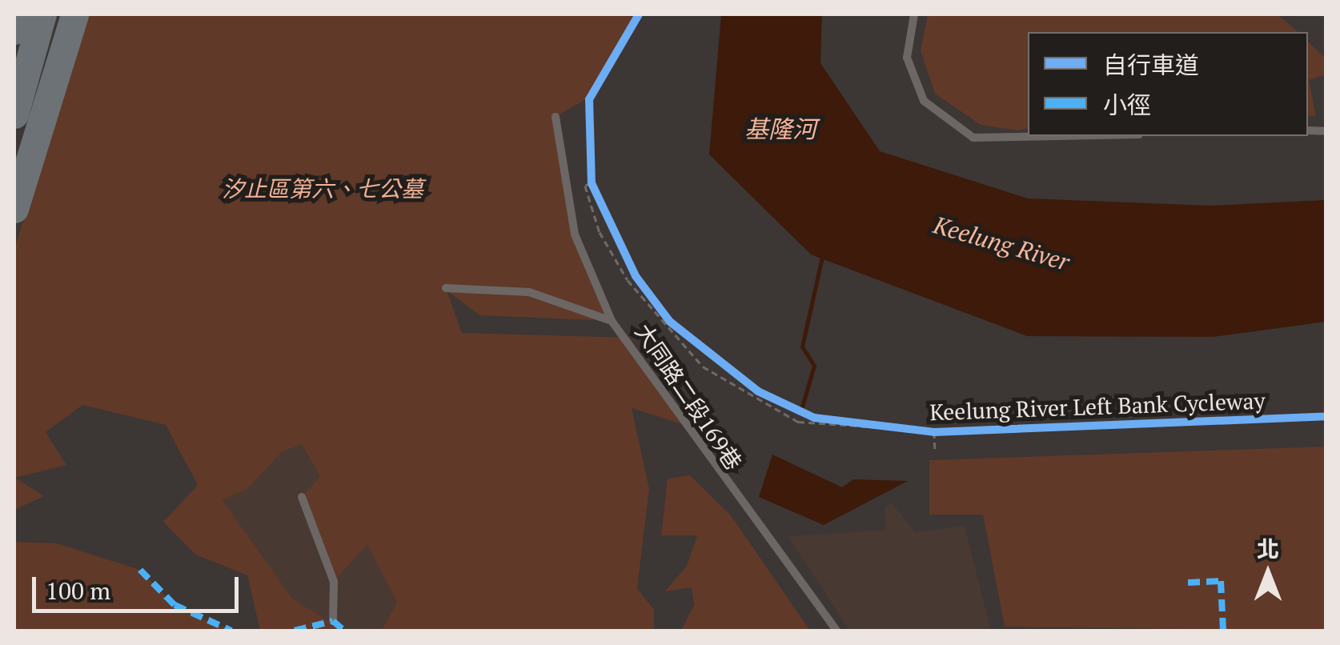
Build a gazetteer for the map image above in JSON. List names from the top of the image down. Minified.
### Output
{"streets":{"lane":["大同路二段169巷"],"cycle path":["Keelung River Left Bank Cycleway"]},"water":["基隆河","Keelung River"],"parks":["汐止區第六、七公墓"],"legend":["自行車道","小徑"],"scale_bar":"100 m","north":"top"}
